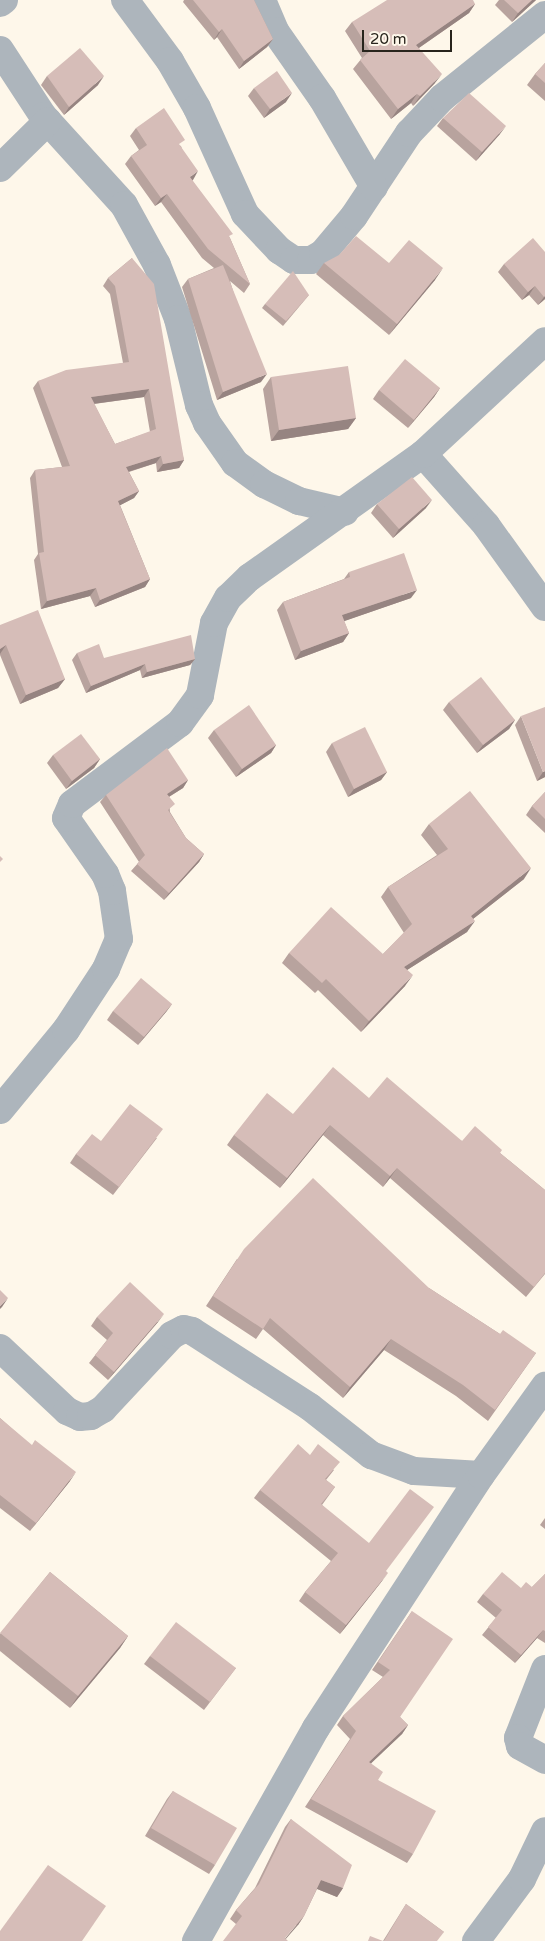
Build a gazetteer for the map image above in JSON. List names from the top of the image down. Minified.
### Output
{"scale_bar":"20 m"}
